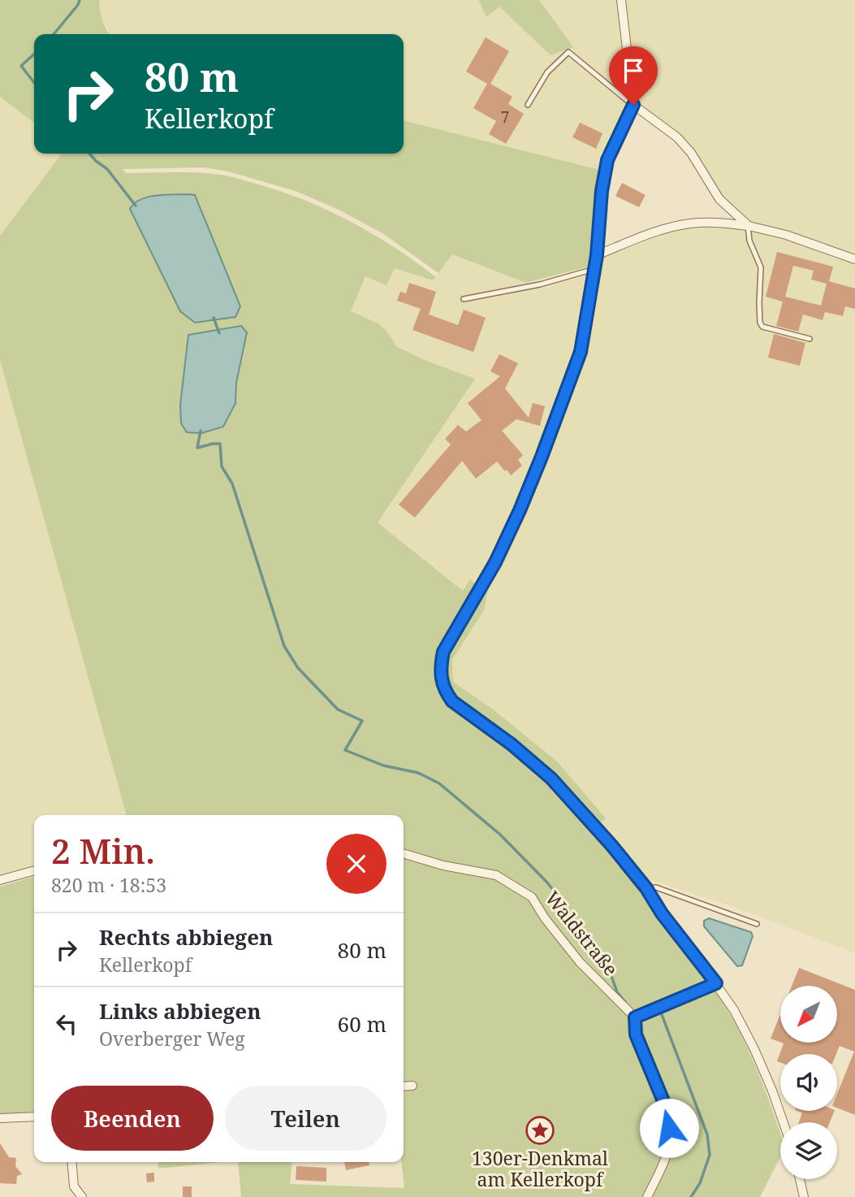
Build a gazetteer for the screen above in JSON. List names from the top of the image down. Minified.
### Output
{"streets":{"street":["Waldstraße"]},"places":{"place":["130er-Denkmal am Kellerkopf"]},"house_numbers":["7"],"north":"bottom left","page":{"turn":["80 m","Kellerkopf"],"heading":["2 Min.","820 m · 18:53"],"list":[{"name":"Rechts abbiegen","note":"Kellerkopf","value":"80 m"},{"name":"Links abbiegen","note":"Overberger Weg","value":"60 m"}],"buttons":["Beenden","Teilen"]}}
